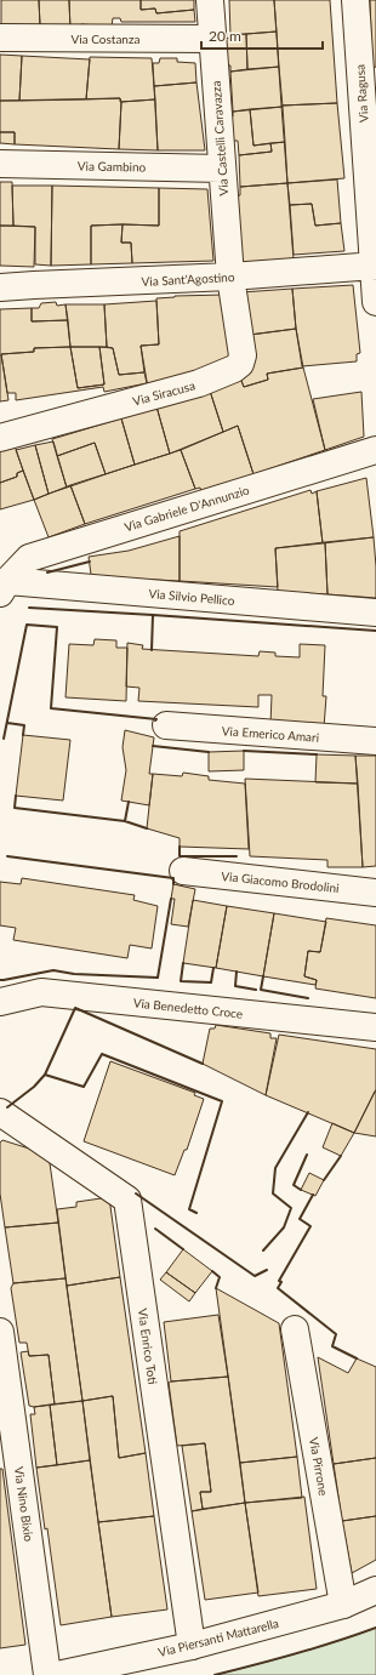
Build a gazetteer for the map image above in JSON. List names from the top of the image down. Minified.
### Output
{"streets":{"street":["Via Costanza","Via Ragusa","Via Castelli Caravazza","Via Gambino","Via Sant'Agostino","Via Siracusa","Via Gabriele D'Annunzio","Via Silvio Pellico","Via Emerico Amari","Via Giacomo Brodolini","Via Benedetto Croce","Via Enrico Toti","Via Pirrone","Via Nino Bixio","Via Piersanti Mattarella"]},"crossings":[["Via Costanza","Via Castelli Caravazza"],["Via Ragusa","Via Sant'Agostino"],["Via Castelli Caravazza","Via Gambino"],["Via Castelli Caravazza","Via Sant'Agostino"],["Via Castelli Caravazza","Via Siracusa"],["Via Sant'Agostino","Via Siracusa"],["Via Gabriele D'Annunzio","Via Silvio Pellico"],["Via Enrico Toti","Via Piersanti Mattarella"],["Via Pirrone","Via Piersanti Mattarella"]],"scale_bar":"20 m"}
